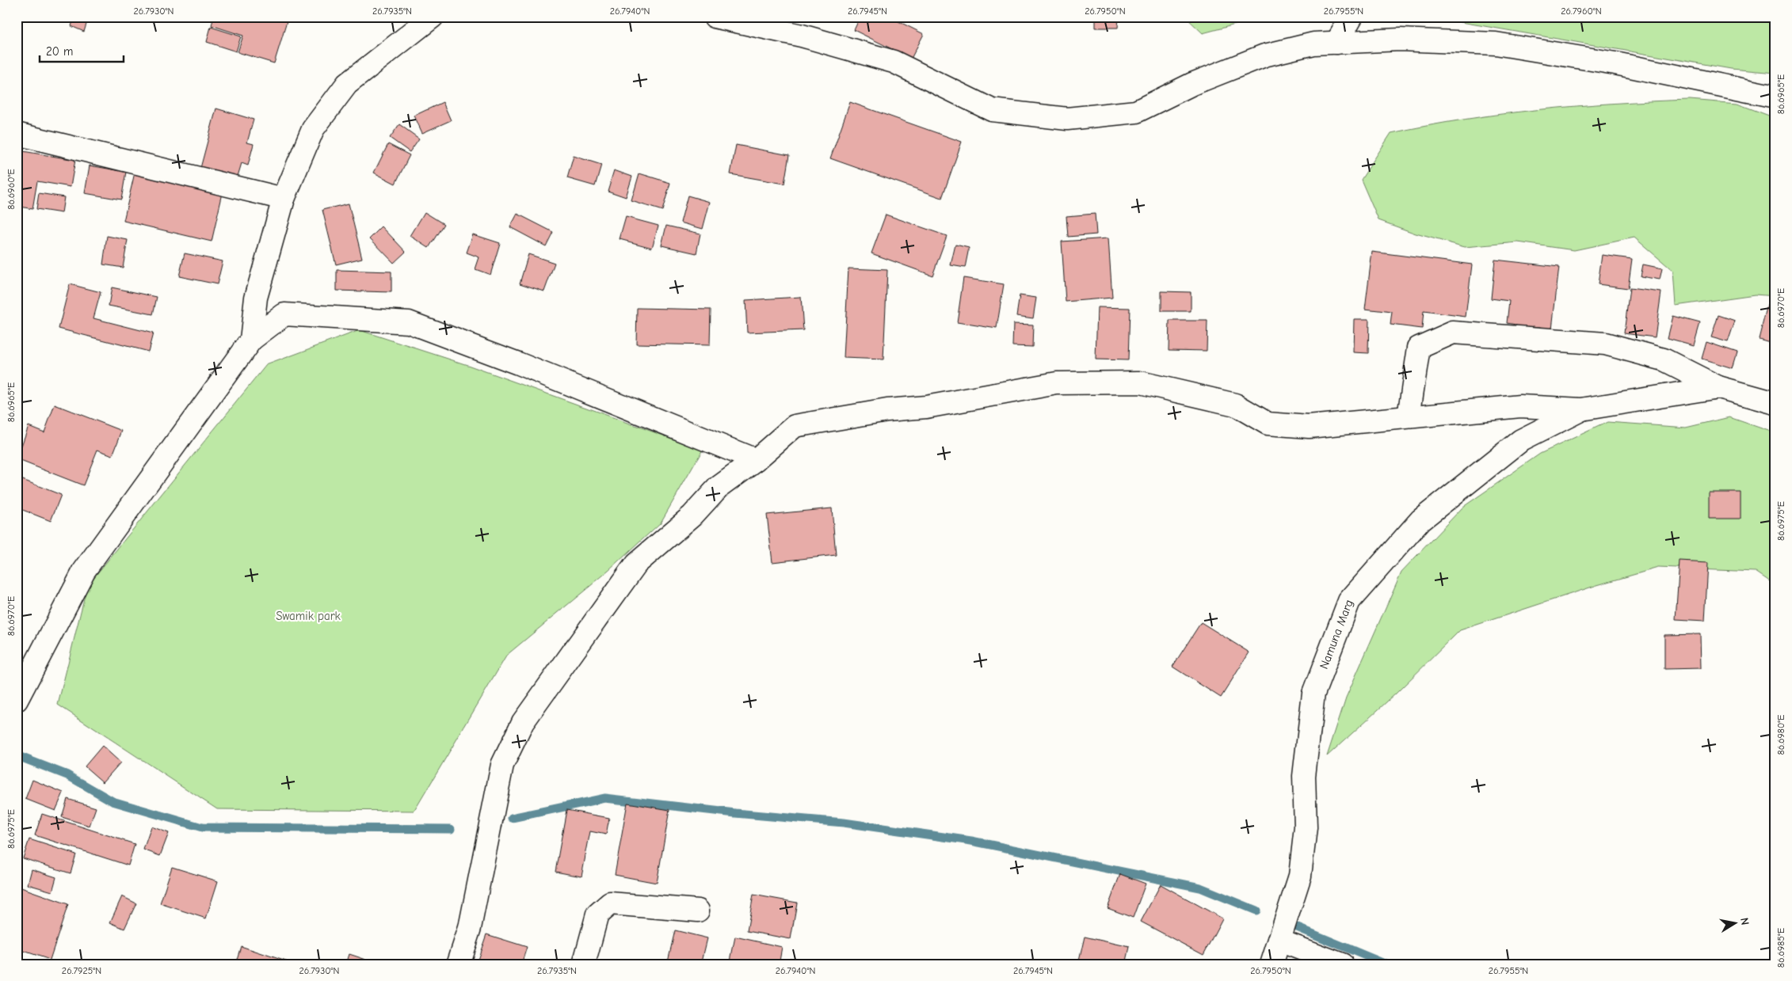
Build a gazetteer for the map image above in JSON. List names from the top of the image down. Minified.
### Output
{"streets":{"street":["Namuna Marg"]},"parks":["Swamik park"],"scale_bar":"20 m","north":"right","coordinates":["26.7930°N","26.7935°N","26.7940°N","26.7945°N","26.7950°N","26.7955°N","26.7960°N","86.6965°E","86.6960°E","86.6970°E","86.6975°E","86.6980°E","86.6985°E","26.7925°N"]}
